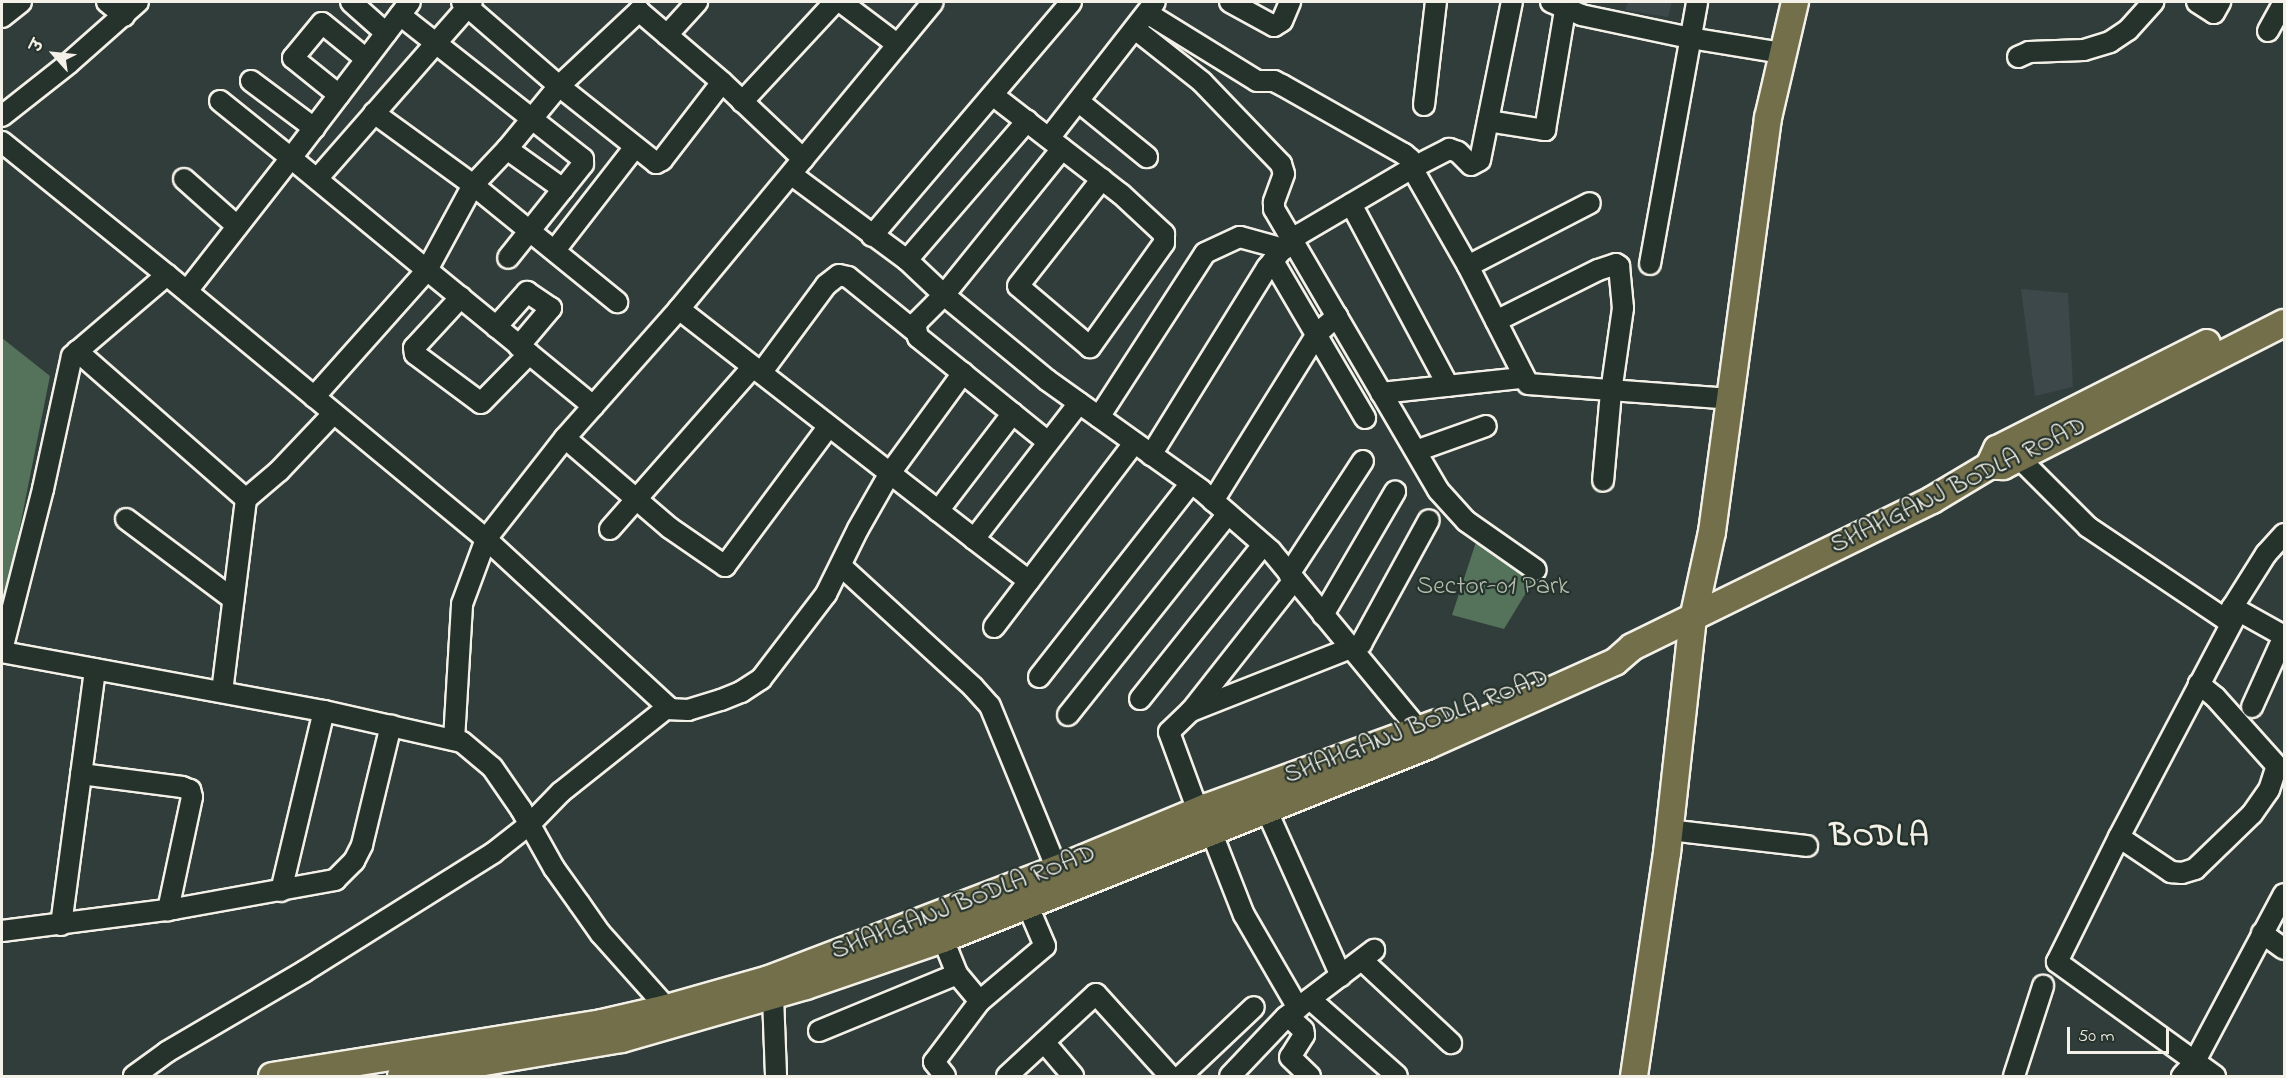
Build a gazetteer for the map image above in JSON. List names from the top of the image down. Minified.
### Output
{"streets":{"main road":["SHAHGANJ BODLA ROAD"]},"districts":["BODLA"],"parks":["Sector-01 Park"],"scale_bar":"50 m","north":"top left"}
